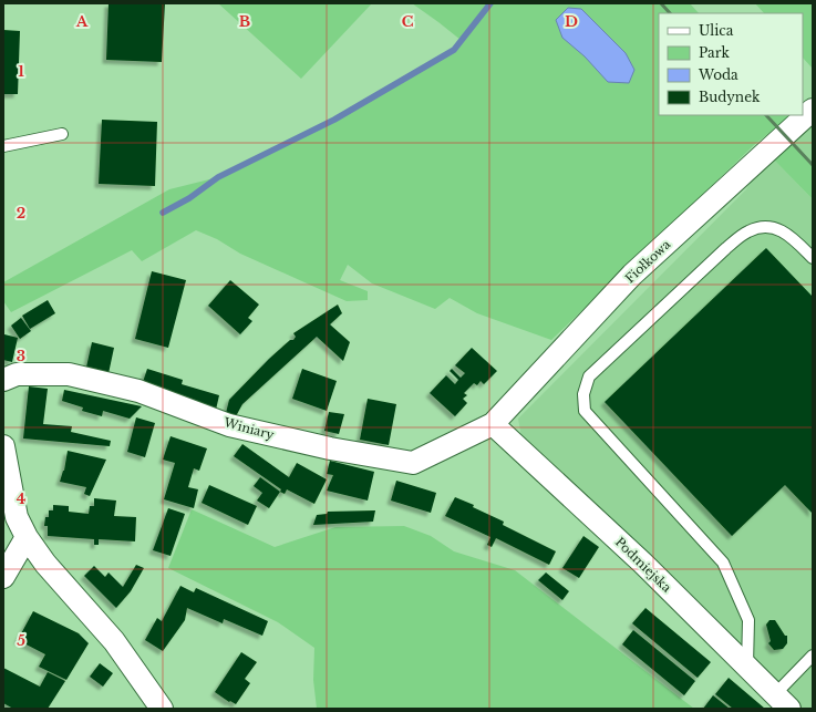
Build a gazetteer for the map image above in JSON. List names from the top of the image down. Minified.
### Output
{"streets":{"street":["Fiołkowa","Winiary","Podmiejska"]},"crossings":[["Fiołkowa","Winiary"],["Fiołkowa","Podmiejska"],["Winiary","Podmiejska"]],"legend":["Ulica","Park","Woda","Budynek"],"grid":{"columns":["A","B","C","D"],"rows":["1","2","3","4","5"]}}
